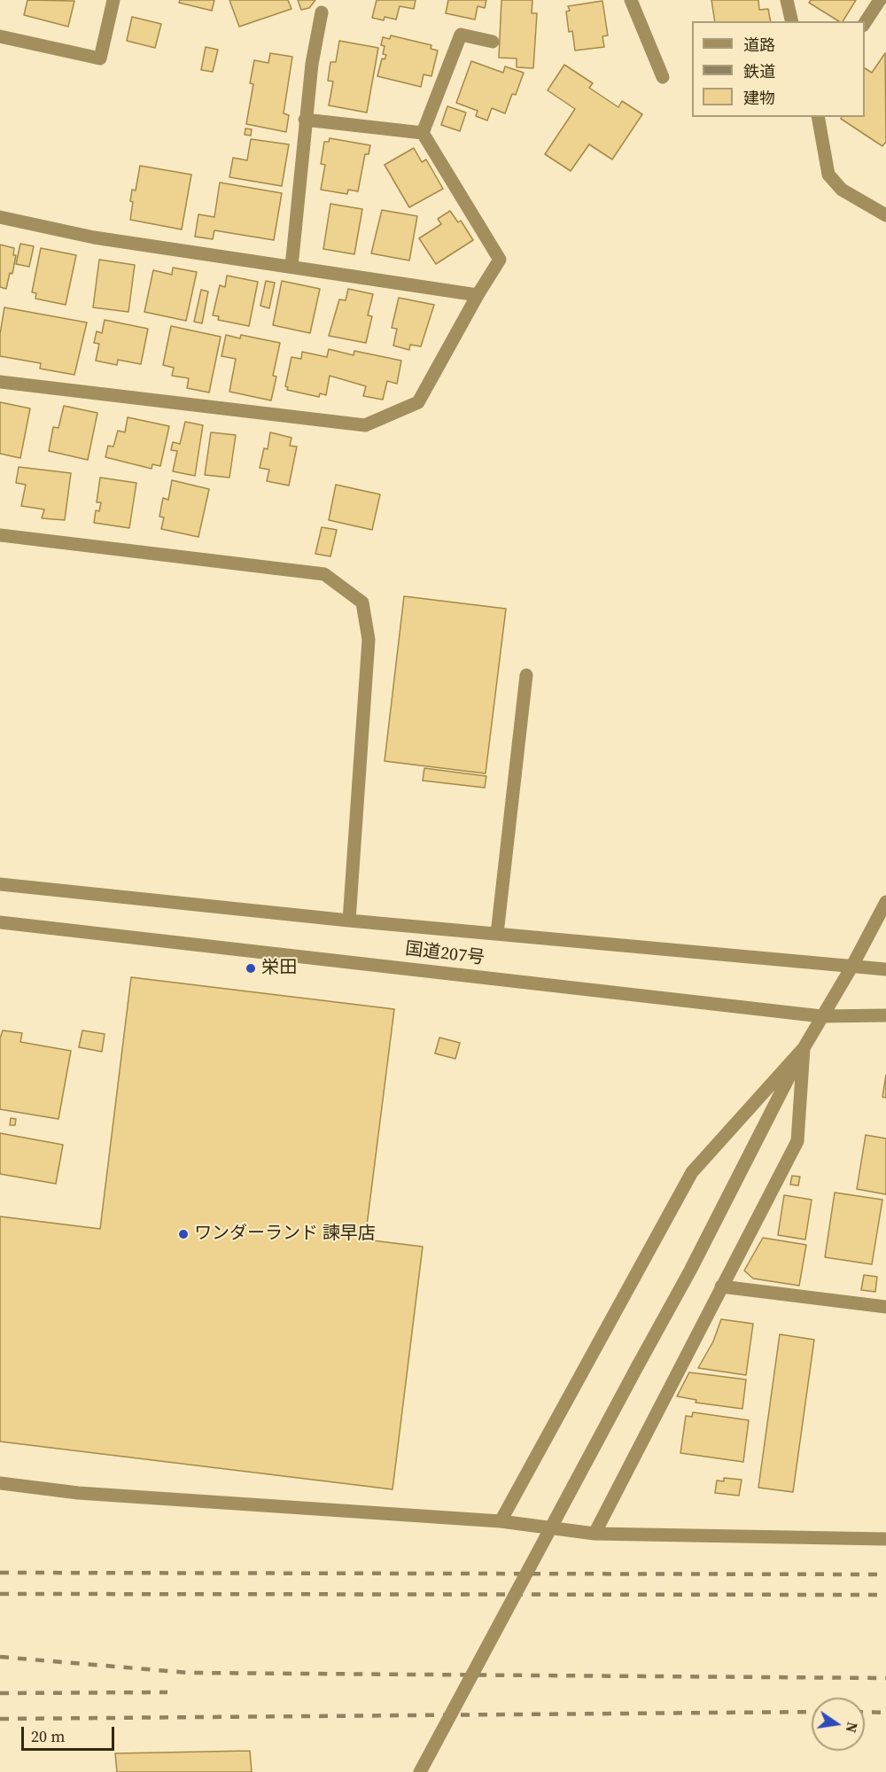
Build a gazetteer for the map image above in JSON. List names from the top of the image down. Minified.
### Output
{"streets":{"street":["国道207号"]},"places":["栄田","ワンダーランド 諫早店"],"legend":["道路","鉄道","建物"],"scale_bar":"20 m","north":"right"}
